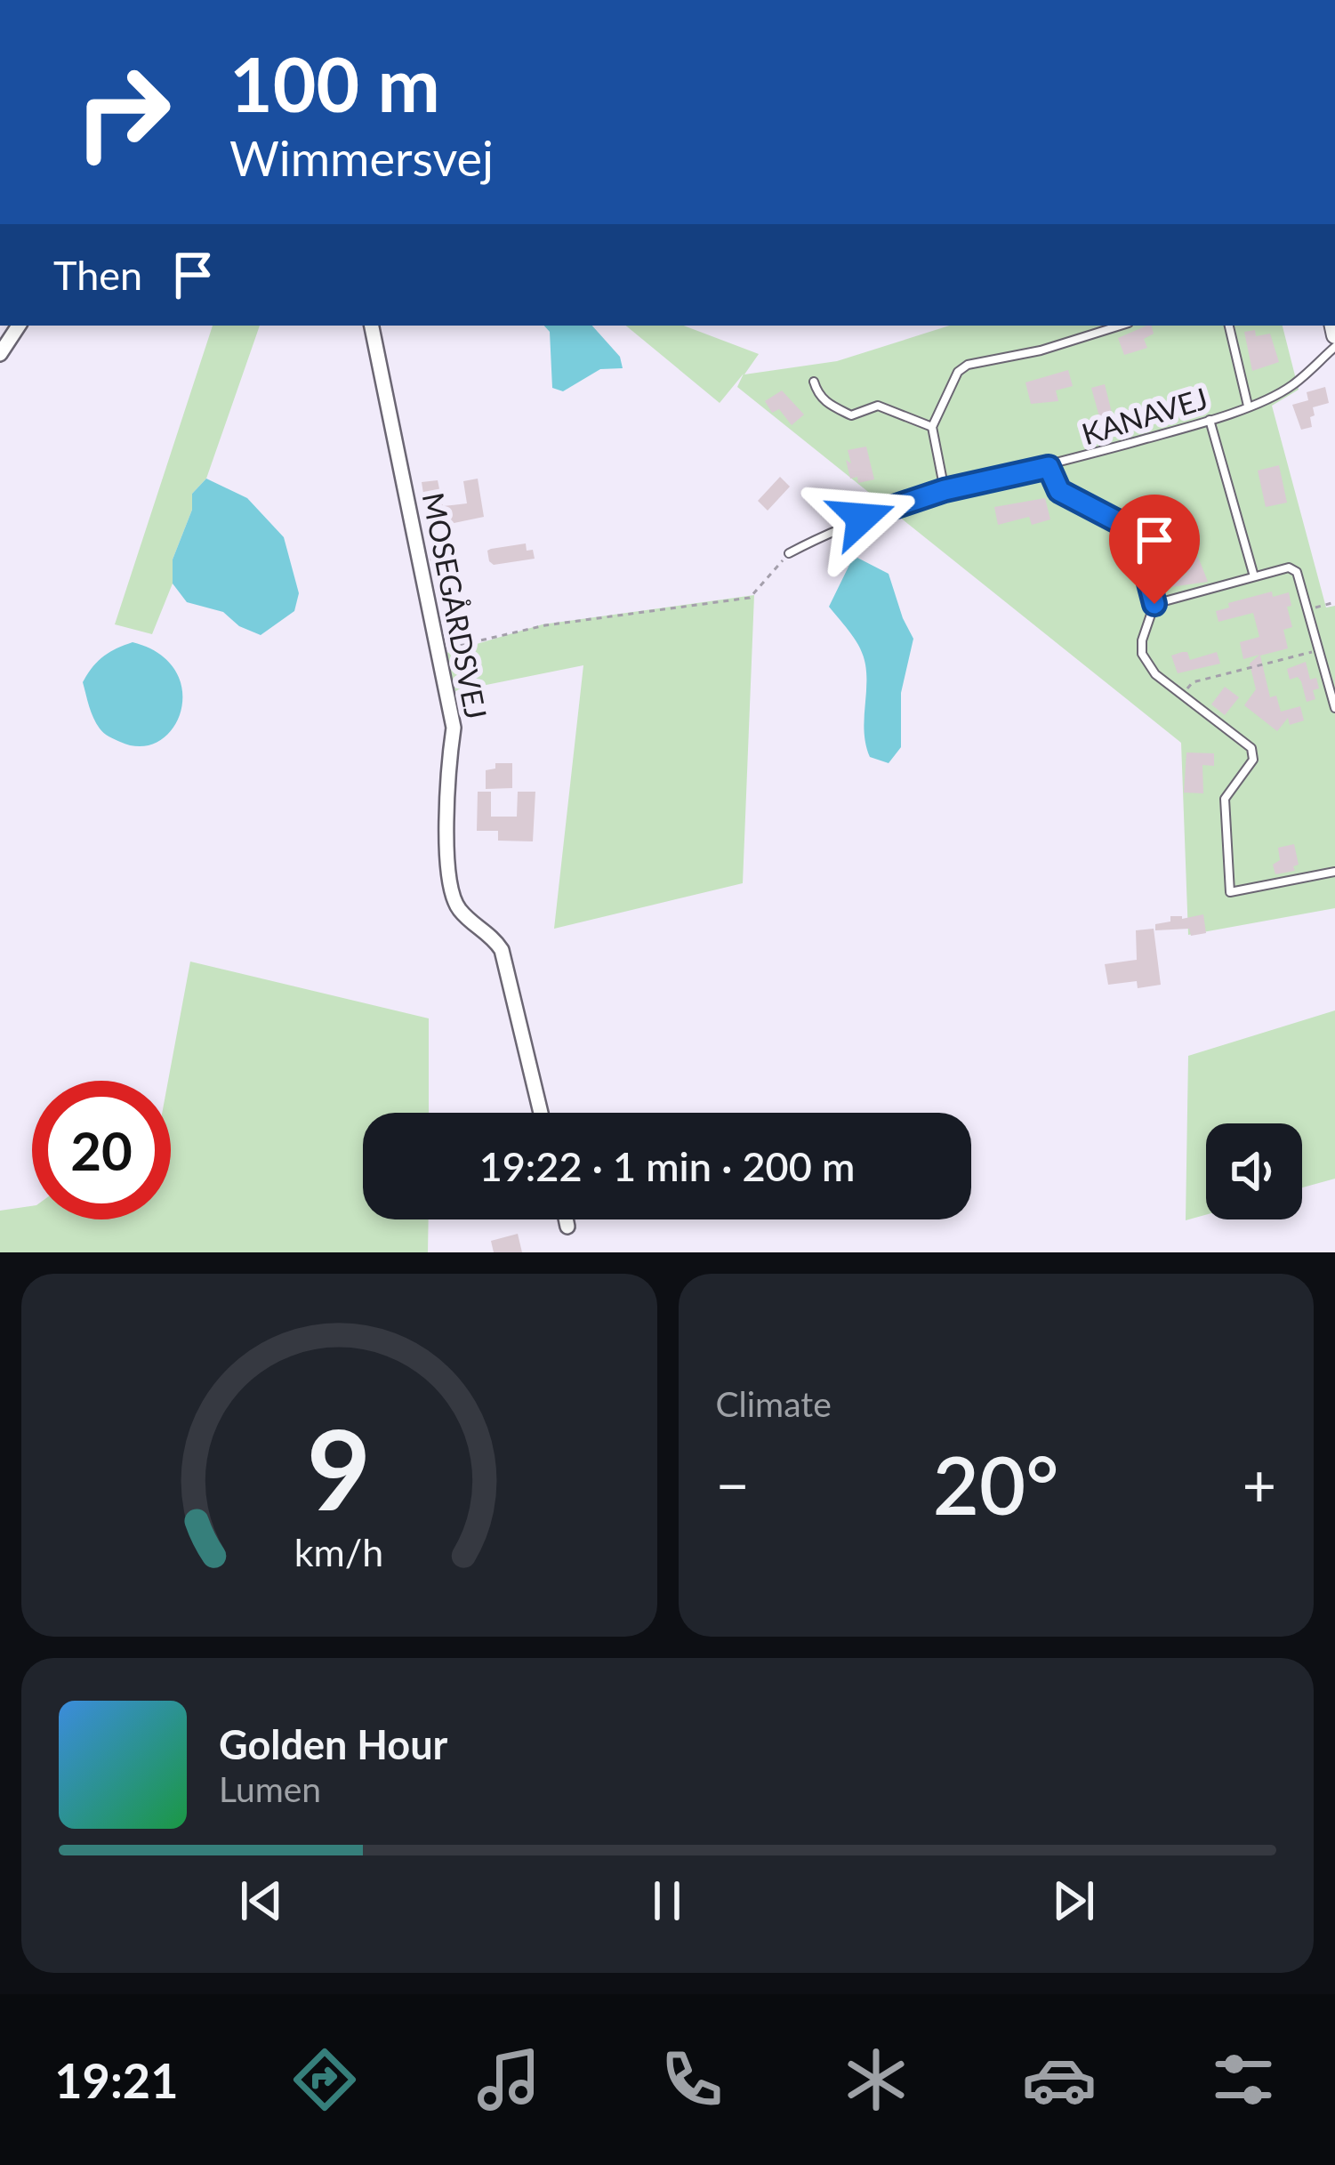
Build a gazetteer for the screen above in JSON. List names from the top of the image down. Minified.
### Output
{"streets":{"street":["MOSEGÅRDSVEJ"],"lane":["KANAVEJ"]},"page":{"turn":["100 m","Wimmersvej"],"then":"Then","limit":"20","trip":"19:22 · 1 min · 200 m","tile":"Climate","heat":["−","20°","+"],"song":["Golden Hour","Lumen"],"tabs":"19:21","gauge":["9","km/h"]}}
